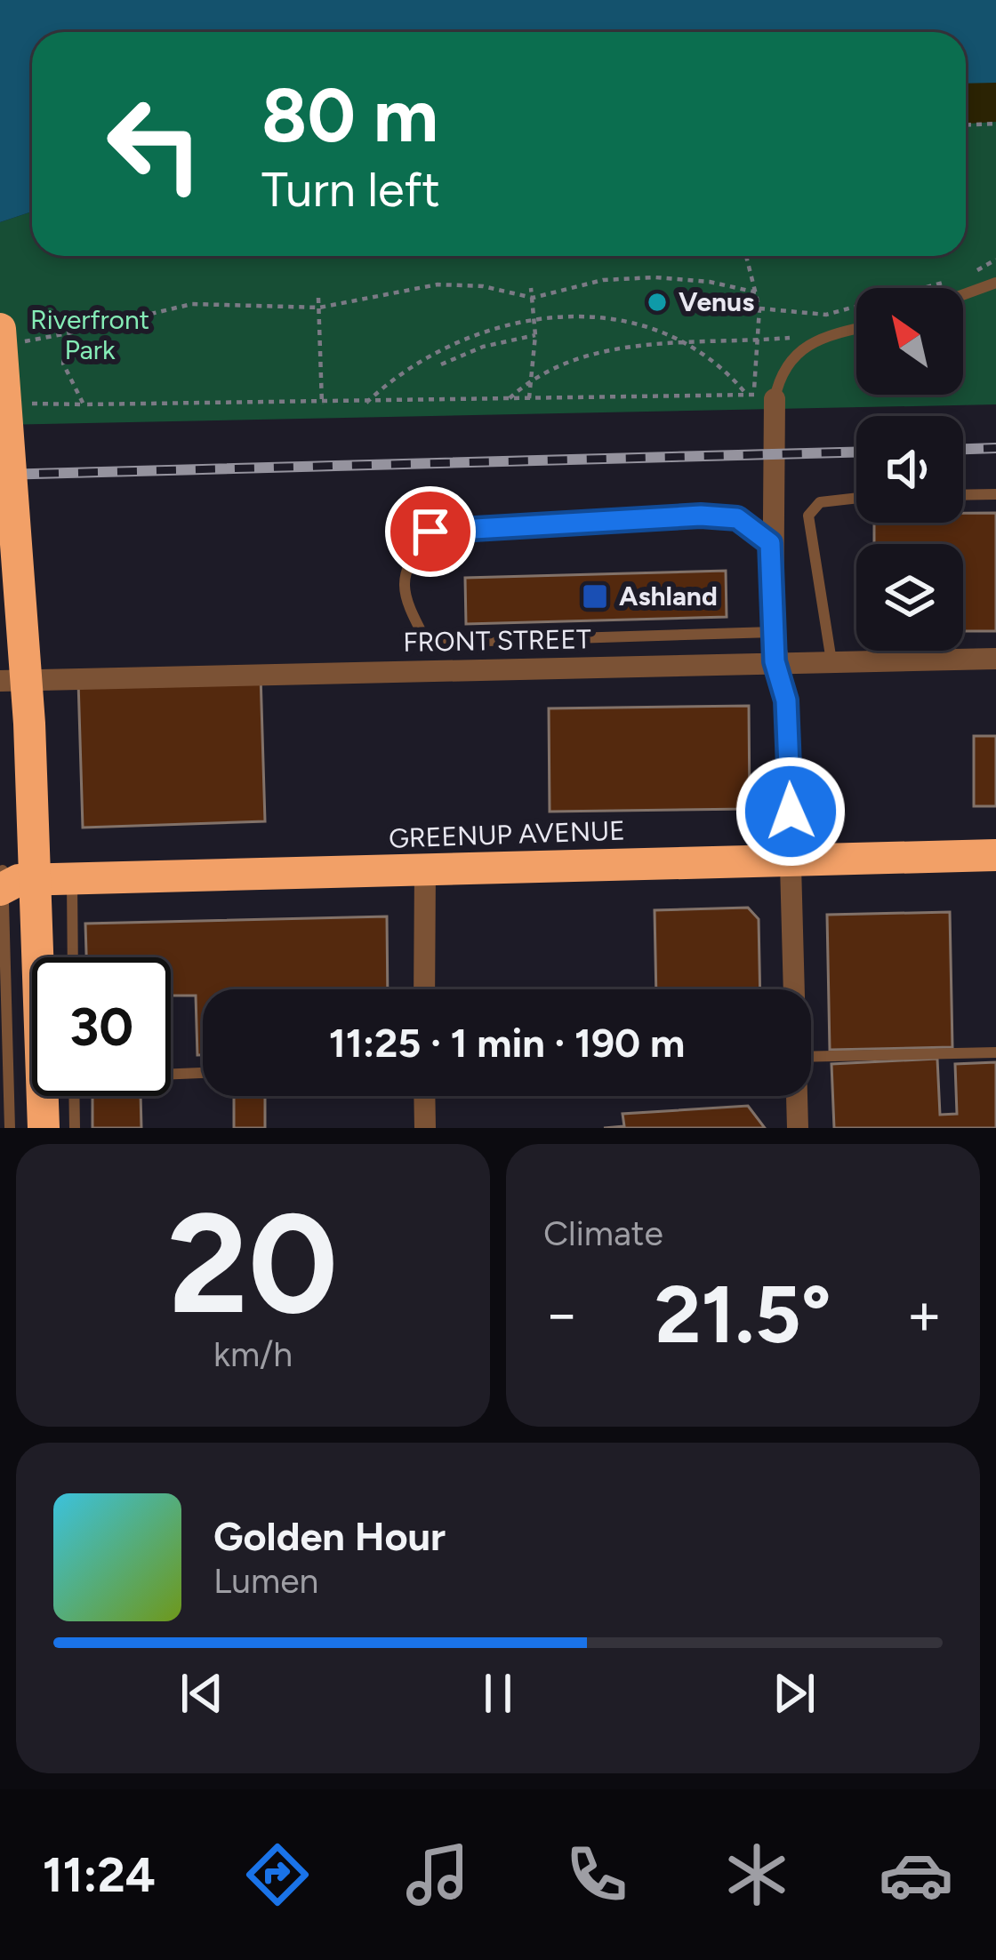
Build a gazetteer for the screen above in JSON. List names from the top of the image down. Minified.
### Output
{"streets":{"highway":["GREENUP AVENUE"],"street":["FRONT STREET"]},"parks":["Riverfront Park"],"places":{"other":["Venus"],"transit":["Ashland"]},"north":"top left","page":{"turn":["80 m","Turn left"],"limit":"30","trip":"11:25 · 1 min · 190 m","tile":[["20","km/h"],"Climate"],"heat":["−","21.5°","+"],"song":["Golden Hour","Lumen"],"tabs":"11:24"}}
